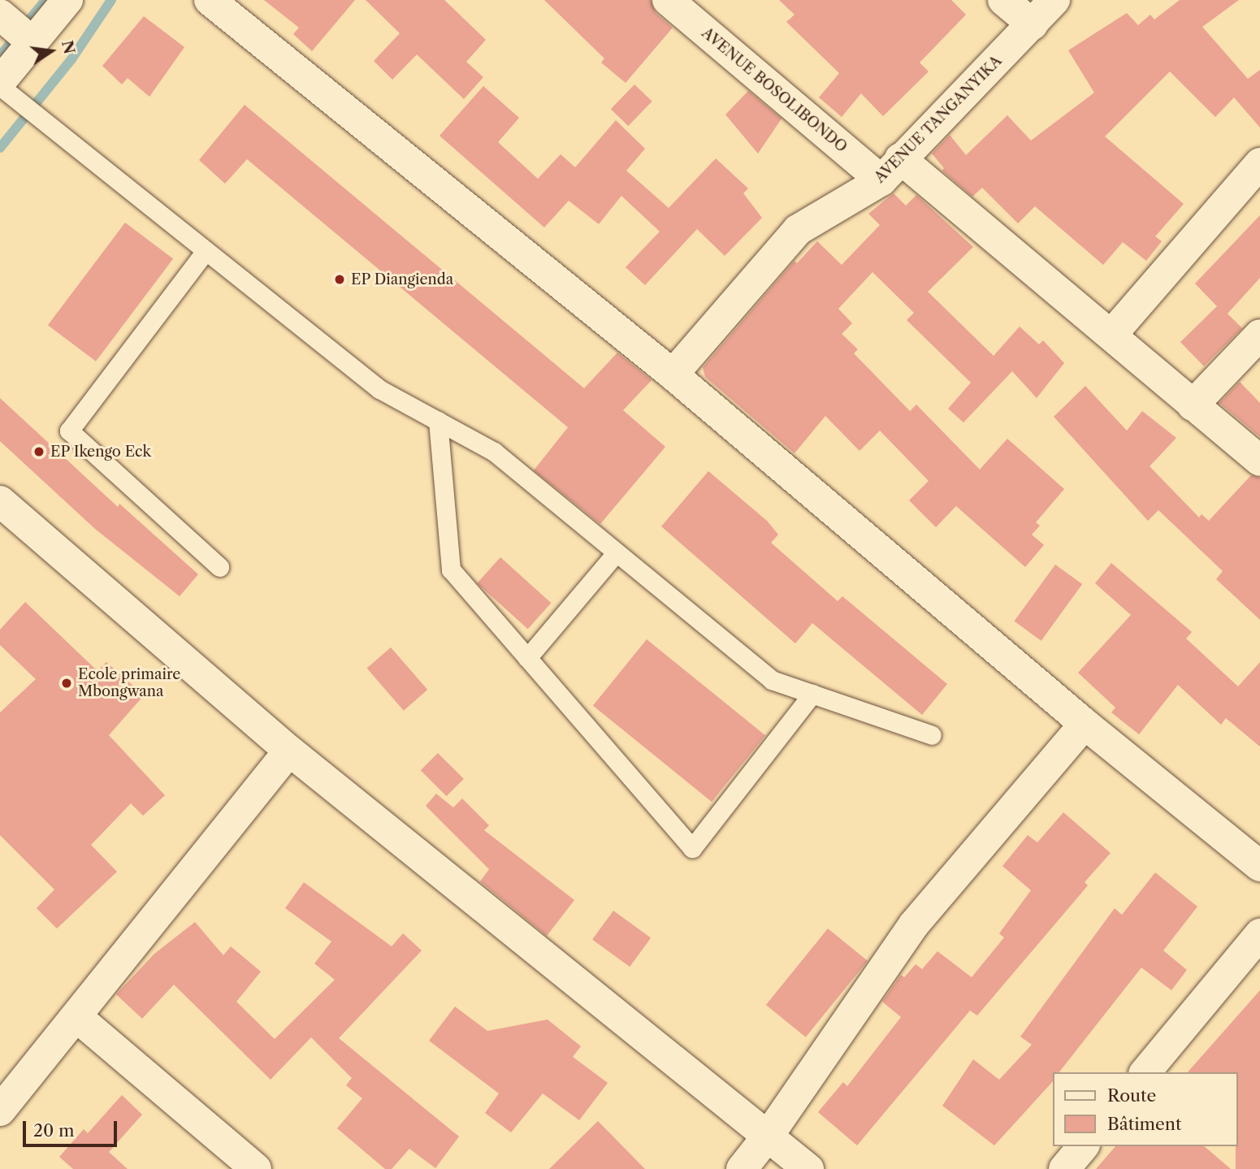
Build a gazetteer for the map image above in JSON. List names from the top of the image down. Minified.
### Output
{"streets":{"street":["AVENUE BOSOLIBONDO","AVENUE TANGANYIKA"]},"crossings":[["AVENUE BOSOLIBONDO","AVENUE TANGANYIKA"]],"places":["EP Diangienda","EP Ikengo Eck","Ecole primaire Mbongwana"],"legend":["Route","Bâtiment"],"scale_bar":"20 m","north":"right"}
